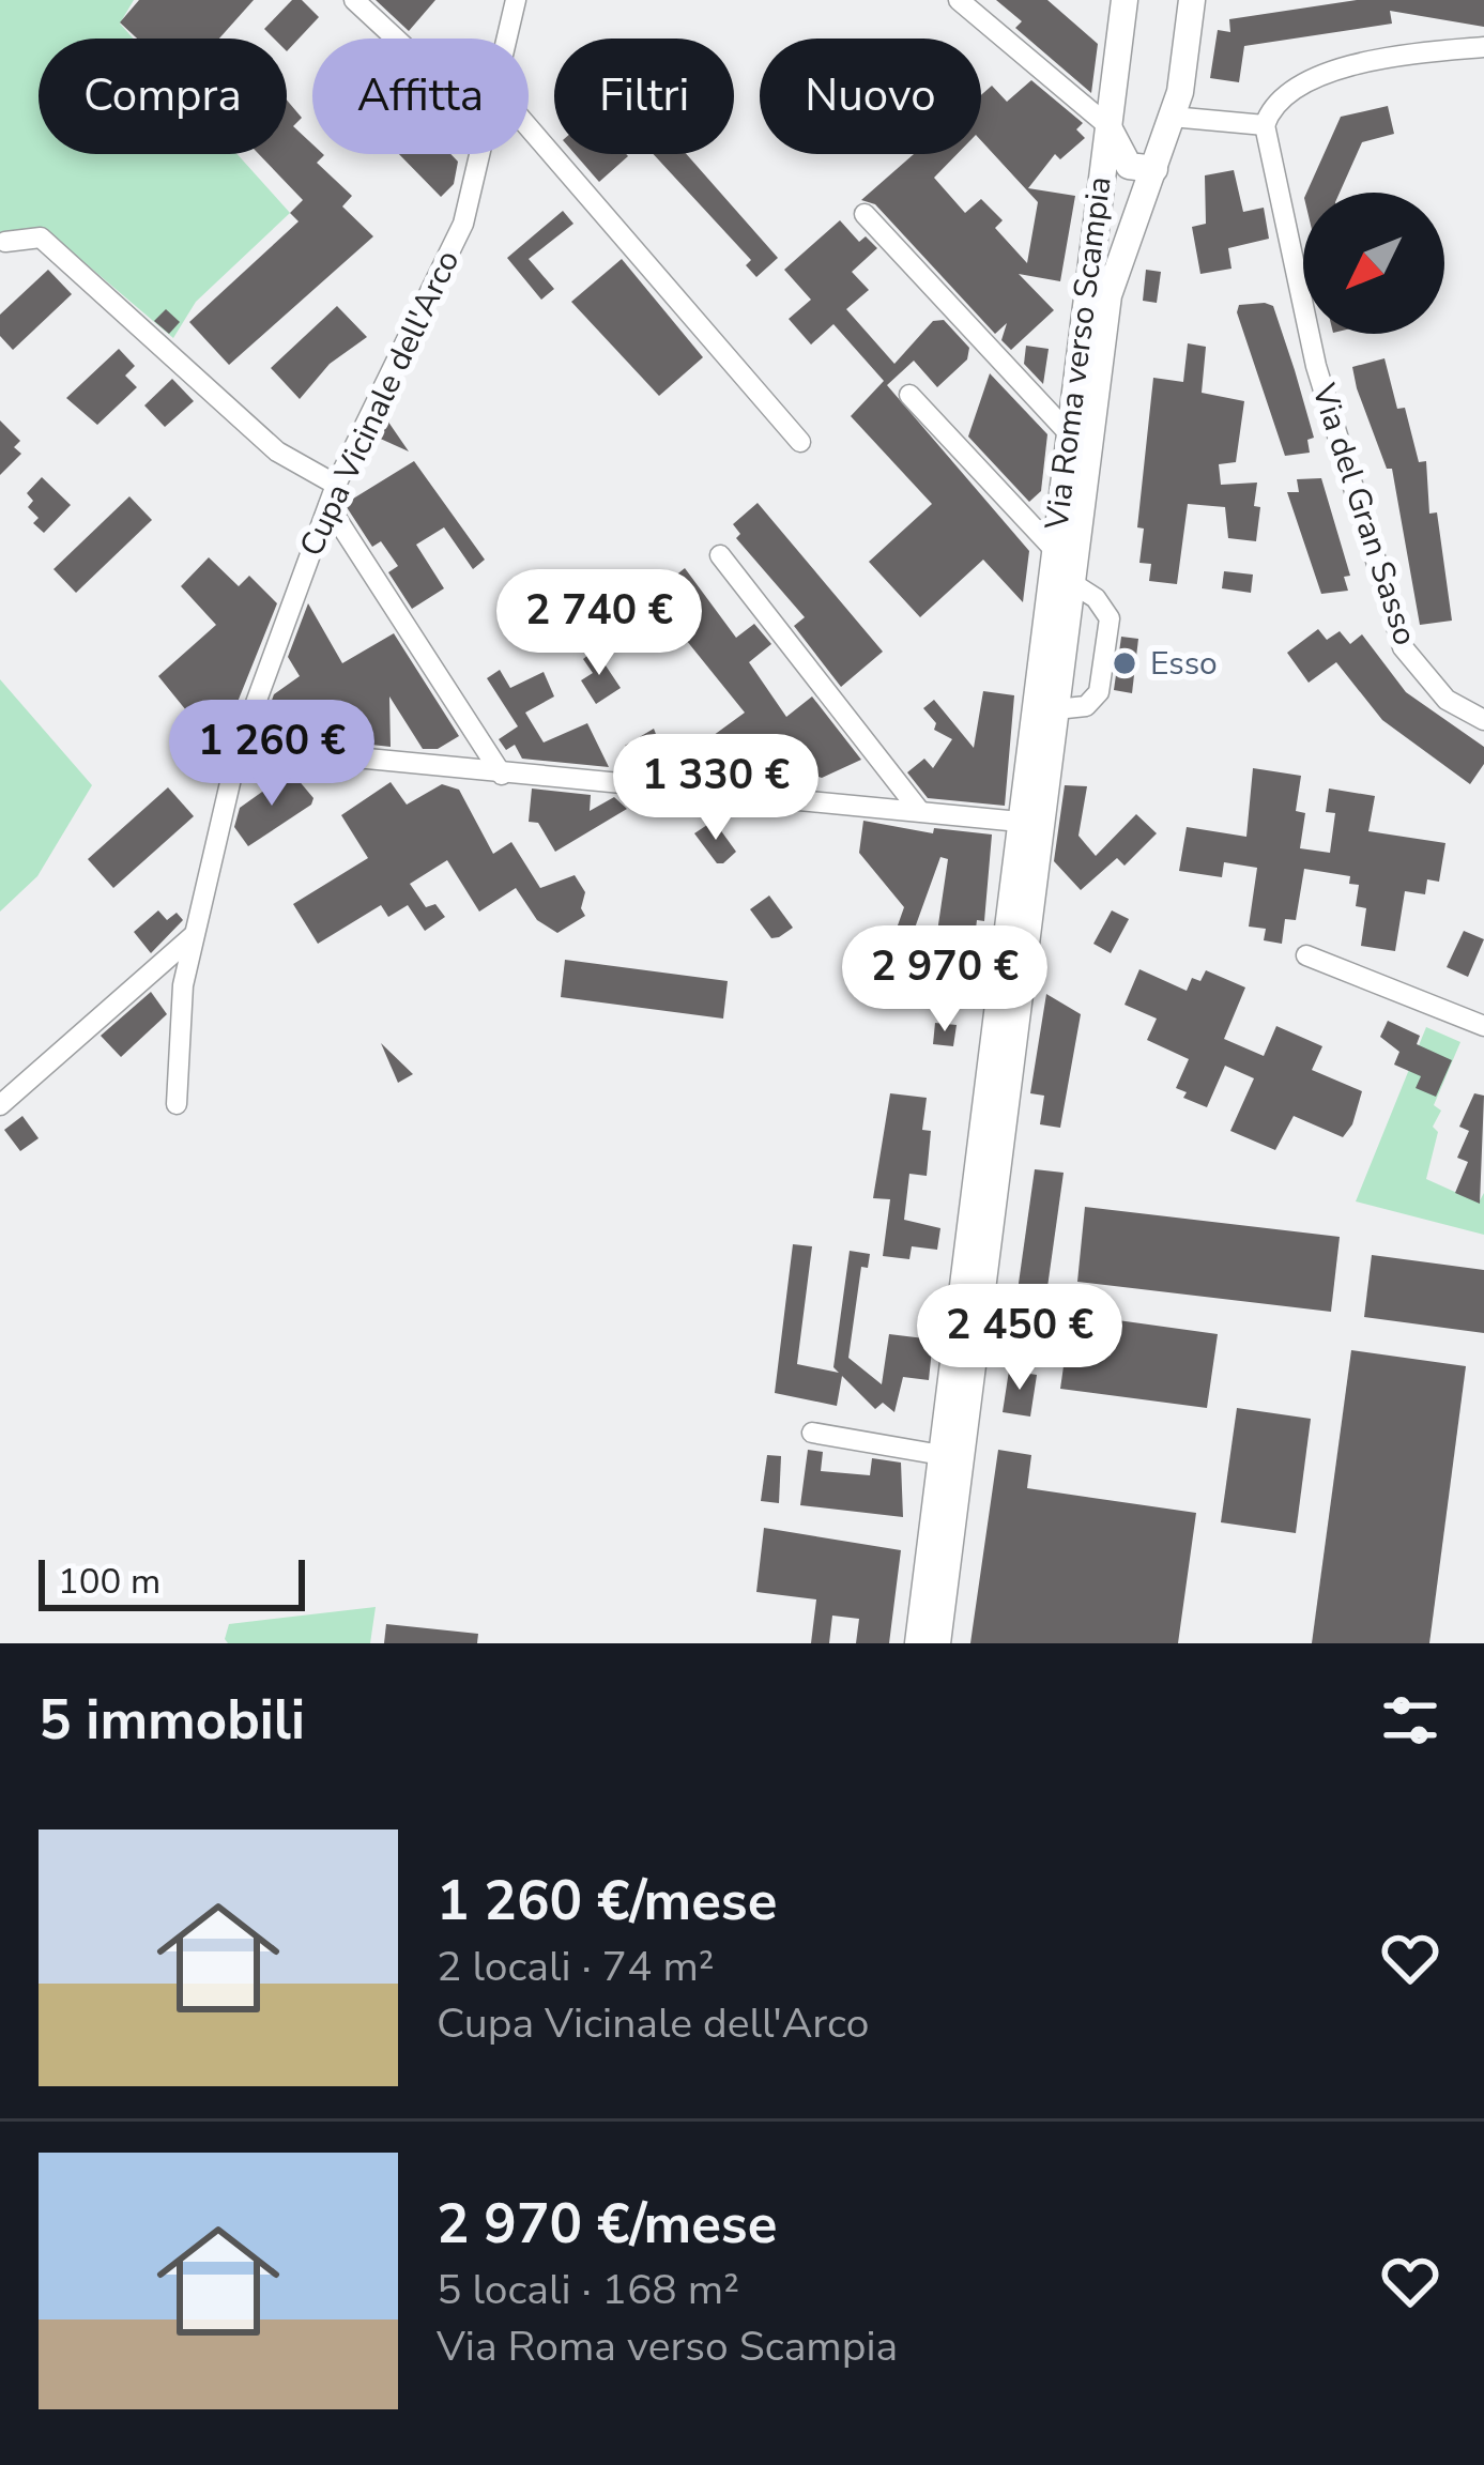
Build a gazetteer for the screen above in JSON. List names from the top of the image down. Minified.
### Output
{"streets":{"main road":["Via Roma verso Scampia"],"street":["Cupa Vicinale dell'Arco","Via del Gran Sasso"]},"places":["Esso"],"scale_bar":"100 m","north":"bottom left","page":{"chip":["Compra","Affitta","Filtri","Nuovo"],"price":["2 740 €","1 260 €","1 330 €","2 970 €","2 450 €"],"scale":"100 m","heading":"5 immobili","list":[{"name":"1 260 €/mese","note":"2 locali · 74 m² · Cupa Vicinale dell'Arco"},{"name":"2 970 €/mese","note":"5 locali · 168 m² · Via Roma verso Scampia"}]}}
